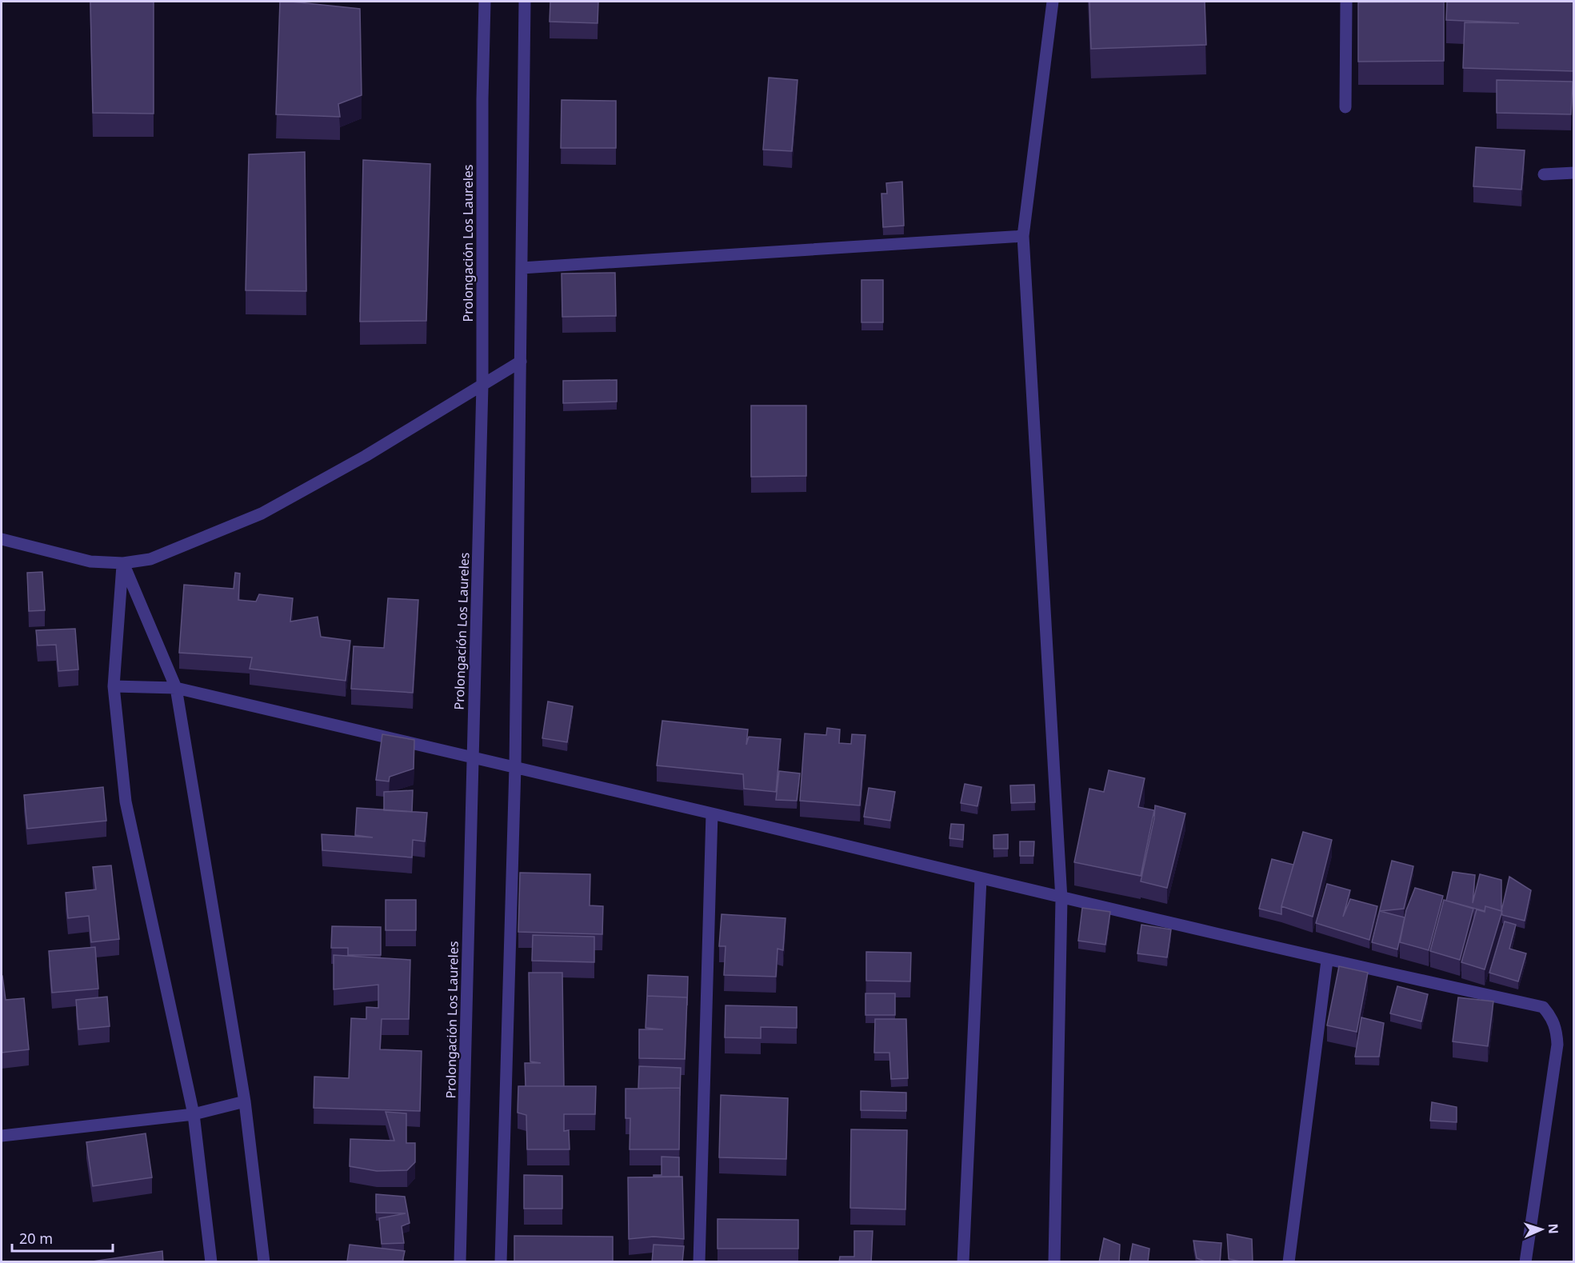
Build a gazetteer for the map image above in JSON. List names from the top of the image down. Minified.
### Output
{"streets":{"street":["Prolongación Los Laureles"]},"scale_bar":"20 m","north":"right"}
